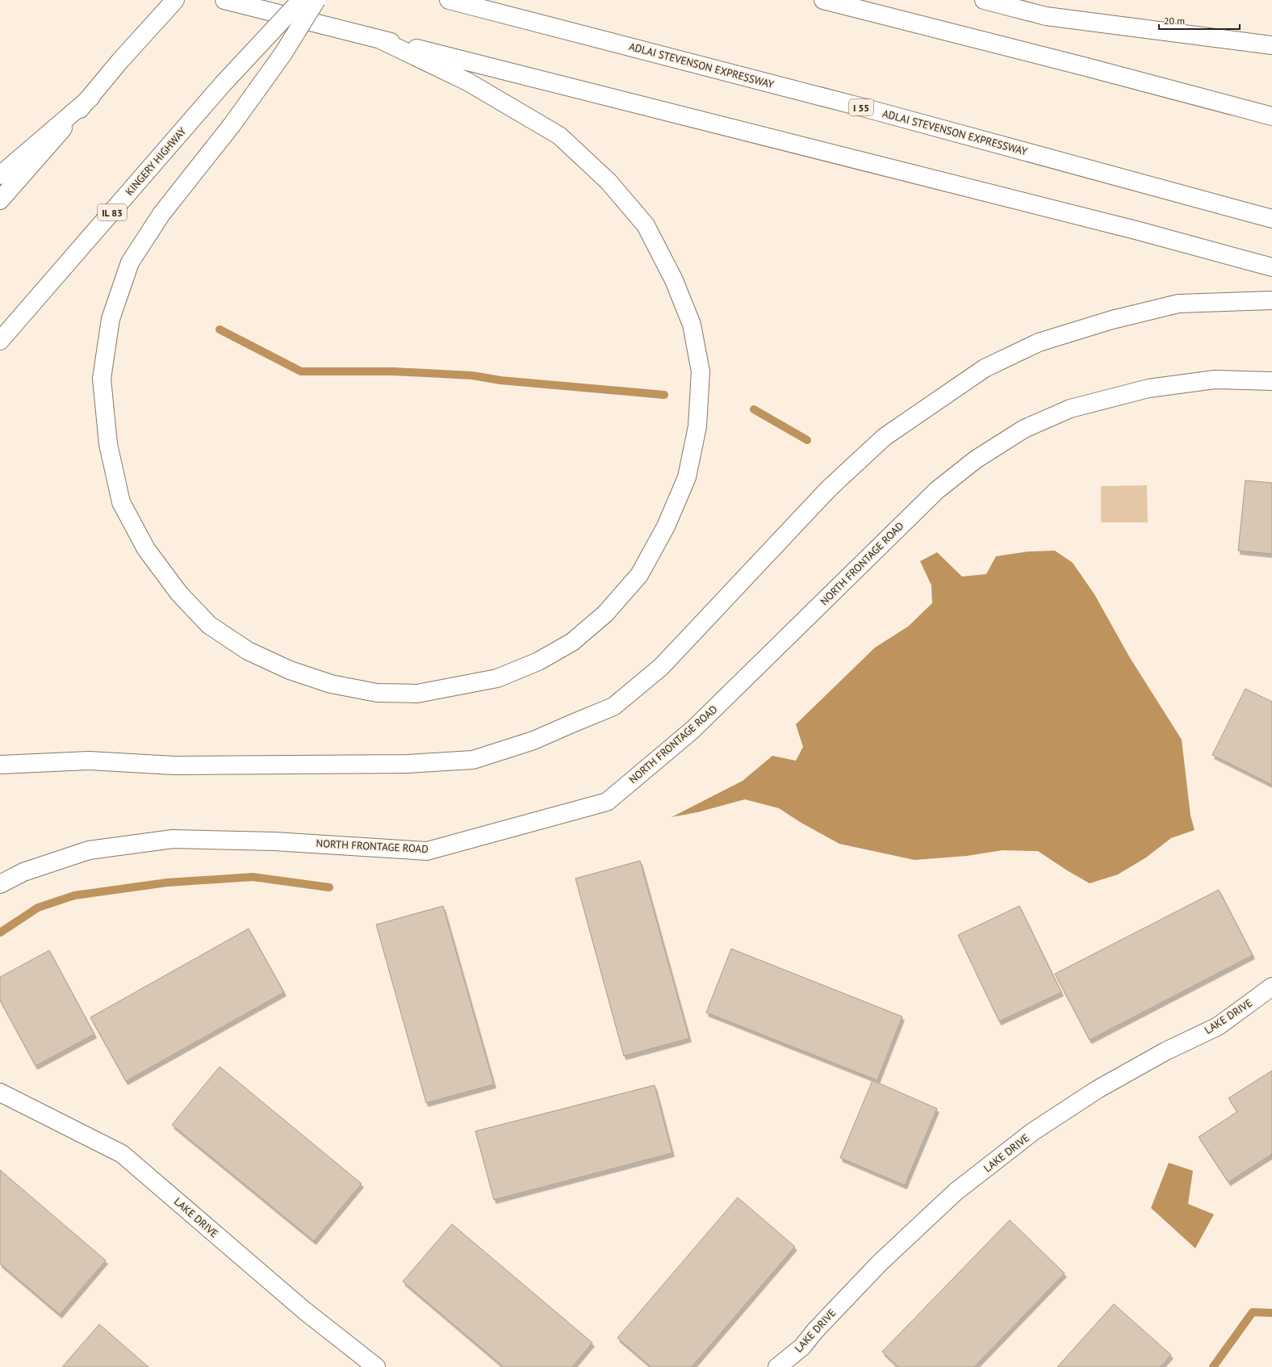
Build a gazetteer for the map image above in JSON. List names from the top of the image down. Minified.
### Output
{"streets":{"main road":["ADLAI STEVENSON EXPRESSWAY","I 55","KINGERY HIGHWAY","IL 83","NORTH FRONTAGE ROAD","LAKE DRIVE"]},"scale_bar":"20 m"}
